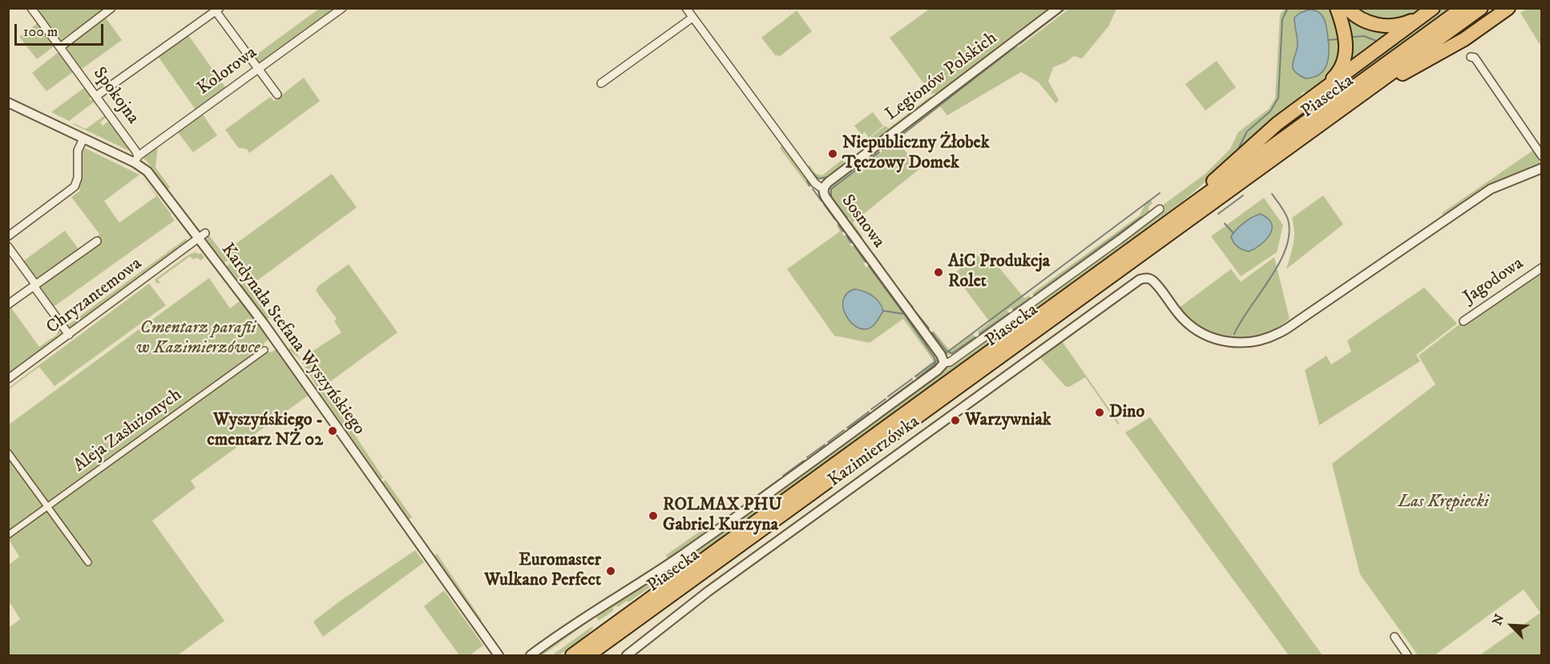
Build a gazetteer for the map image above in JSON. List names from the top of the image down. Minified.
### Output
{"streets":{"highway":["Piasecka"],"street":["Kolorowa","Legionów Polskich","Spokojna","Sosnowa","Jagodowa","Chryzantemowa","Kardynała Stefana Wyszyńskiego","Aleja Zasłużonych","Kazimierzówka"]},"crossings":[["Kolorowa","Spokojna"],["Kolorowa","Kardynała Stefana Wyszyńskiego"],["Legionów Polskich","Sosnowa"],["Spokojna","Kardynała Stefana Wyszyńskiego"],["Chryzantemowa","Kardynała Stefana Wyszyńskiego"]],"parks":["Cmentarz parafii w Kazimierzówce","Las Krępiecki"],"places":["Niepubliczny Żłobek Tęczowy Domek","AiC Produkcja Rolet","Dino","Warzywniak","Wyszyńskiego - cmentarz NŻ 02","ROLMAX PHU Gabriel Kurzyna","Euromaster Wulkano Perfect"],"scale_bar":"100 m","north":"top left"}
